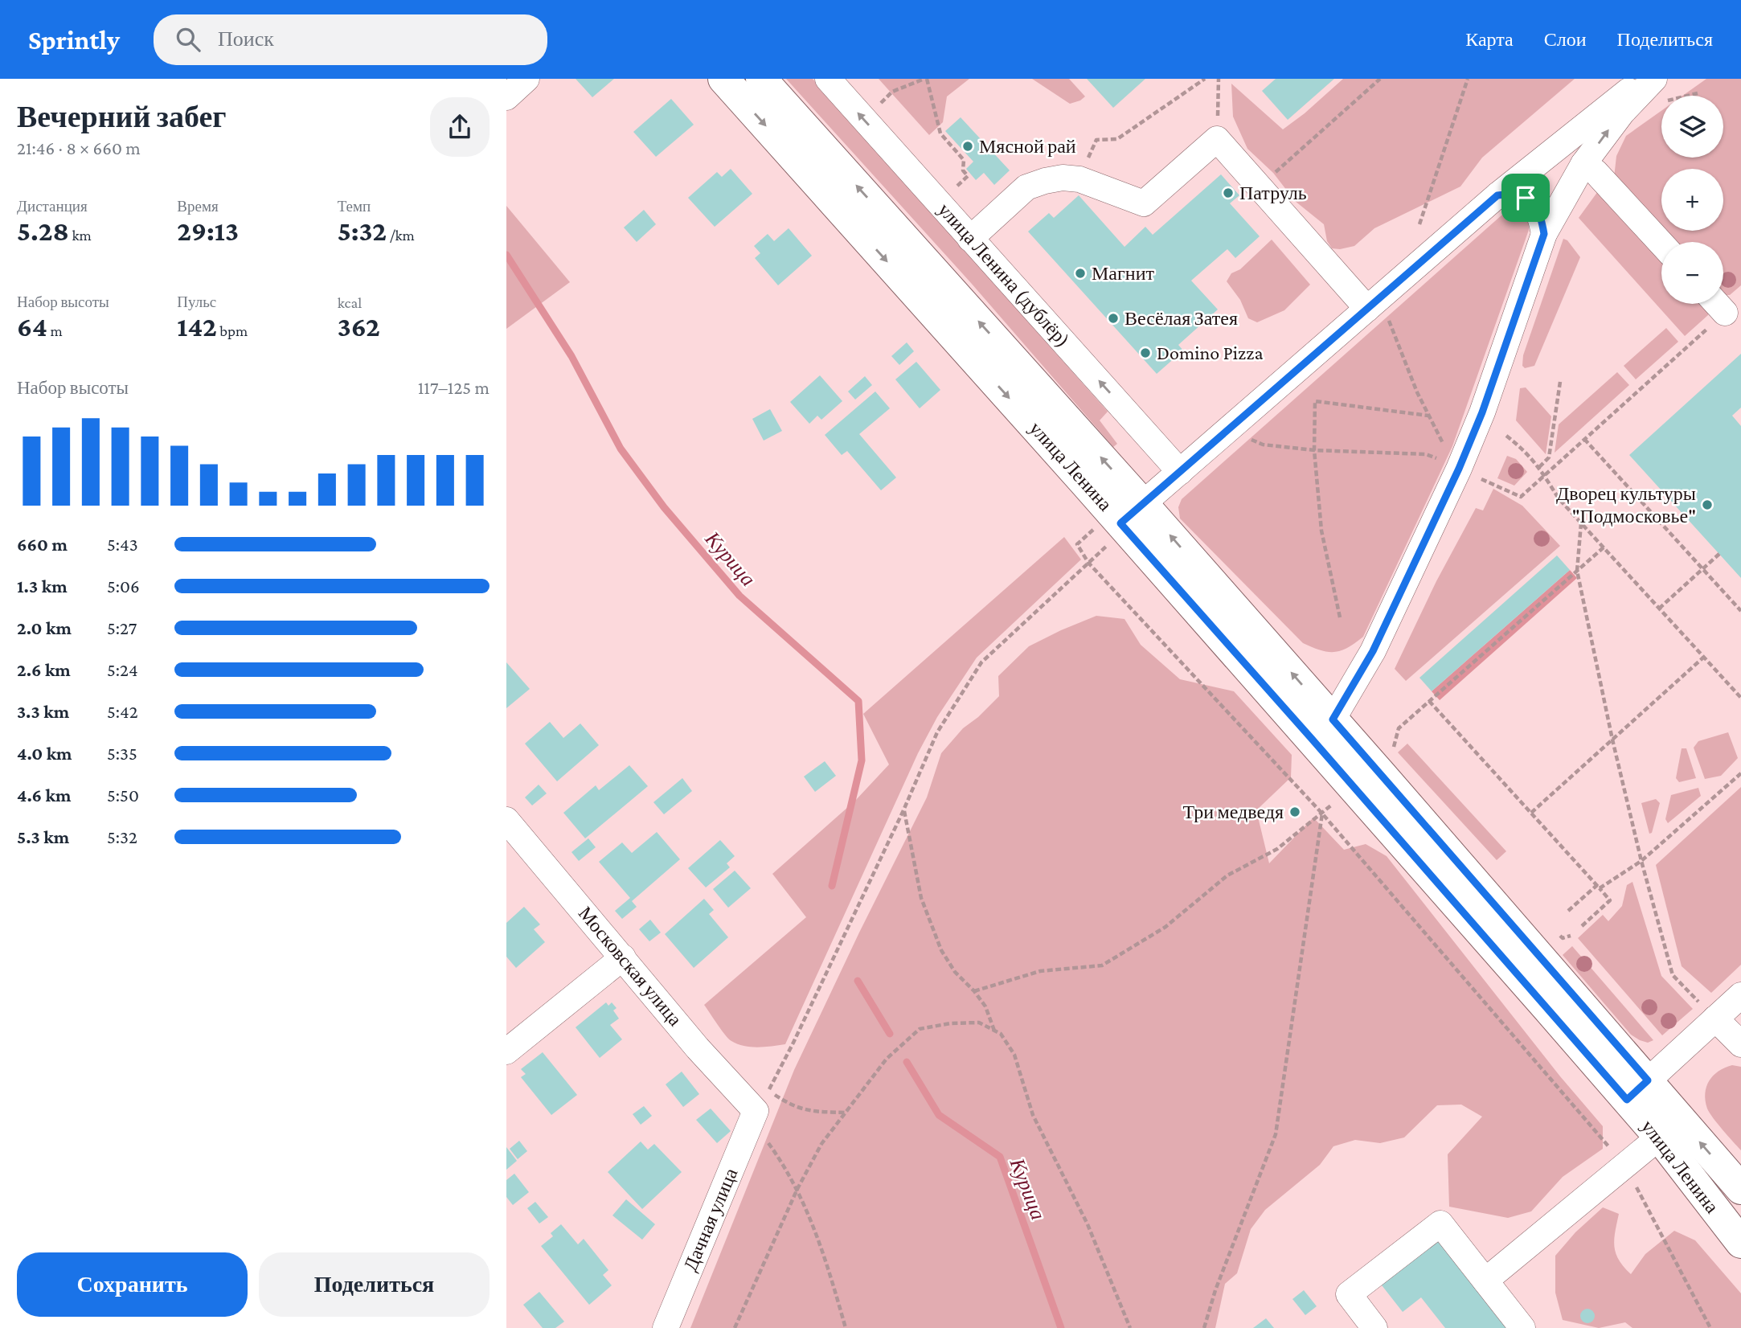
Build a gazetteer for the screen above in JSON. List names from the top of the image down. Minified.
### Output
{"streets":{"main road":["улица Ленина"],"street":["улица Ленина (дублёр)","Московская улица","Дачная улица"]},"crossings":[["Московская улица","Дачная улица"]],"one_way":["улица Ленина (дублёр)"],"water":["Курица"],"places":["Мясной рай","Патруль","Магнит","Весёлая Затея","Domino Pizza","Дворец культуры \"Подмосковье\"","Три медведя"],"page":{"header":"Sprintly","search":"Поиск","nav":["Карта","Слои","Поделиться"],"heading":["Вечерний забег","21:46 · 8 × 660 m"],"map_buttons":["+","−"],"stats":[["Дистанция","5.28 km"],["Время","29:13"],["Темп","5:32 /km"],["Набор высоты","64 m"],["Пульс","142 bpm"],["kcal","362"]],"chart":["Набор высоты","117–125 m"],"list":[{"name":"660 m","note":"5:43"},{"name":"1.3 km","note":"5:06"},{"name":"2.0 km","note":"5:27"},{"name":"2.6 km","note":"5:24"},{"name":"3.3 km","note":"5:42"},{"name":"4.0 km","note":"5:35"},{"name":"4.6 km","note":"5:50"},{"name":"5.3 km","note":"5:32"}],"buttons":["Сохранить","Поделиться"]}}
